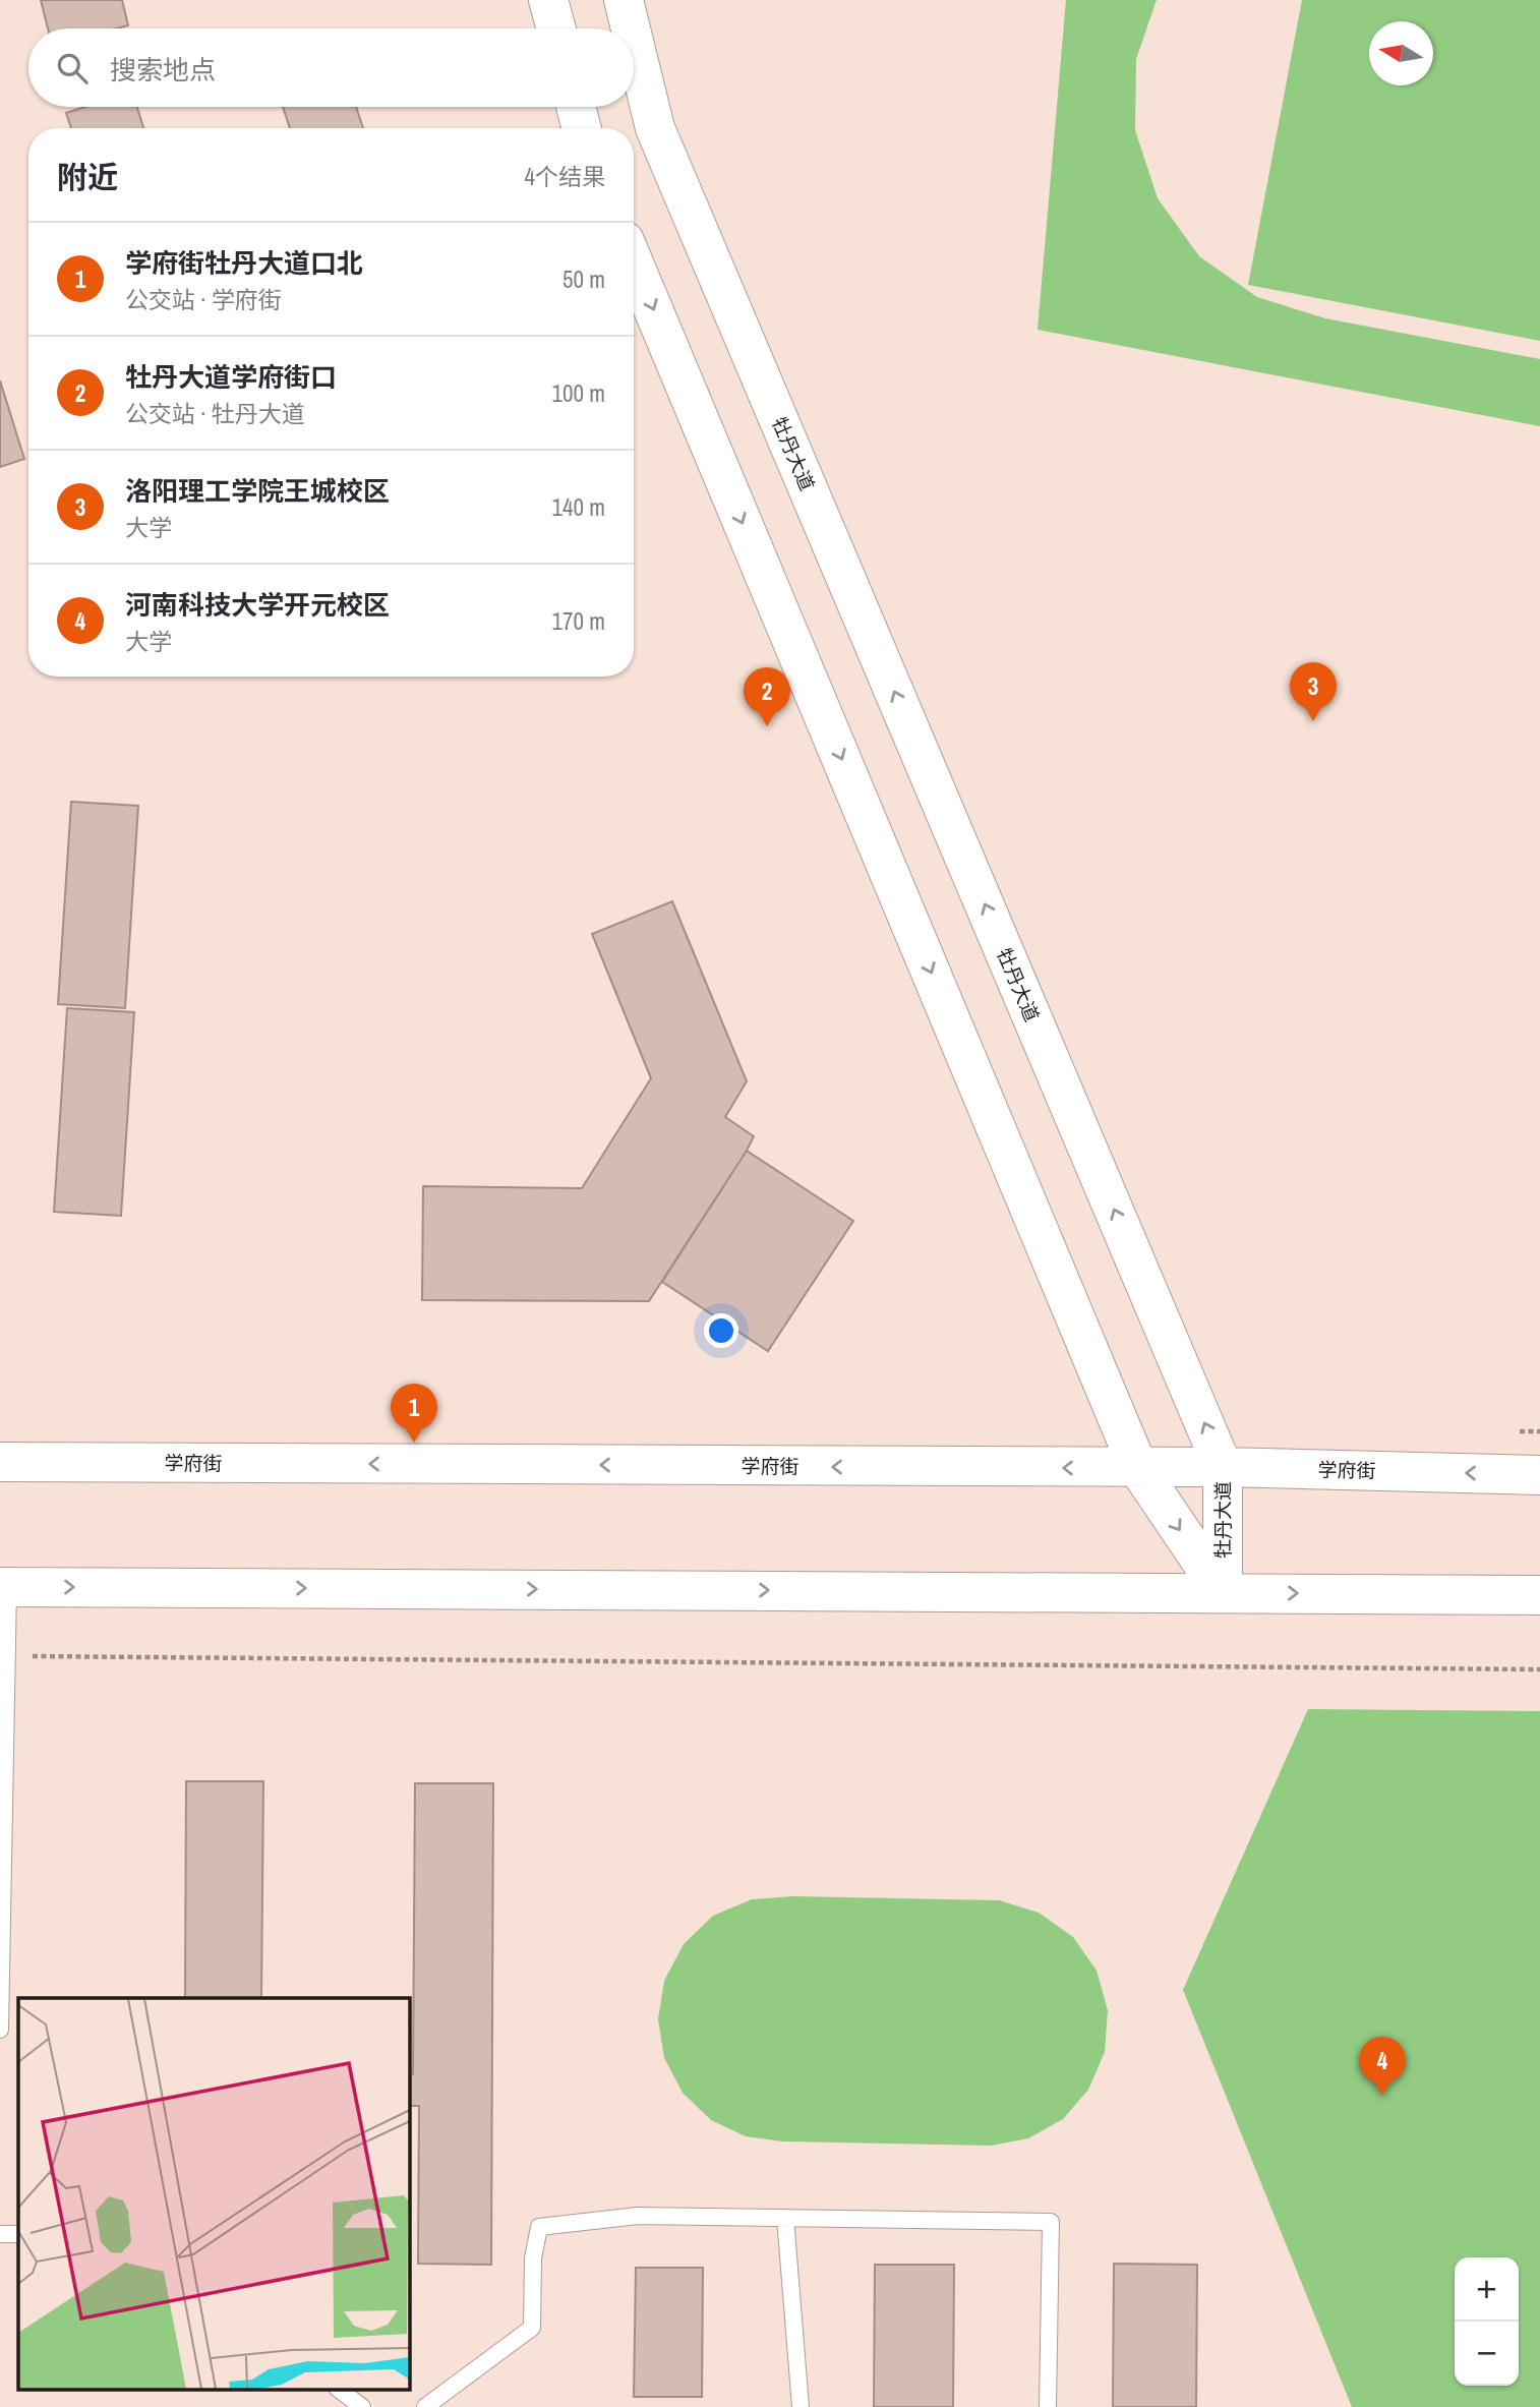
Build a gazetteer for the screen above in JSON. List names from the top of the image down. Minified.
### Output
{"streets":{"main road":["牡丹大道","学府街"]},"crossings":[["牡丹大道","学府街"]],"north":"left","page":{"search":"搜索地点","heading":["附近","4个结果"],"list":[{"mark":"1","name":"学府街牡丹大道口北","note":"公交站 · 学府街","value":"50 m"},{"mark":"2","name":"牡丹大道学府街口","note":"公交站 · 牡丹大道","value":"100 m"},{"mark":"3","name":"洛阳理工学院王城校区","note":"大学","value":"140 m"},{"mark":"4","name":"河南科技大学开元校区","note":"大学","value":"170 m"}],"pins":["3","2","1","4"],"map_buttons":["+","−"]}}
